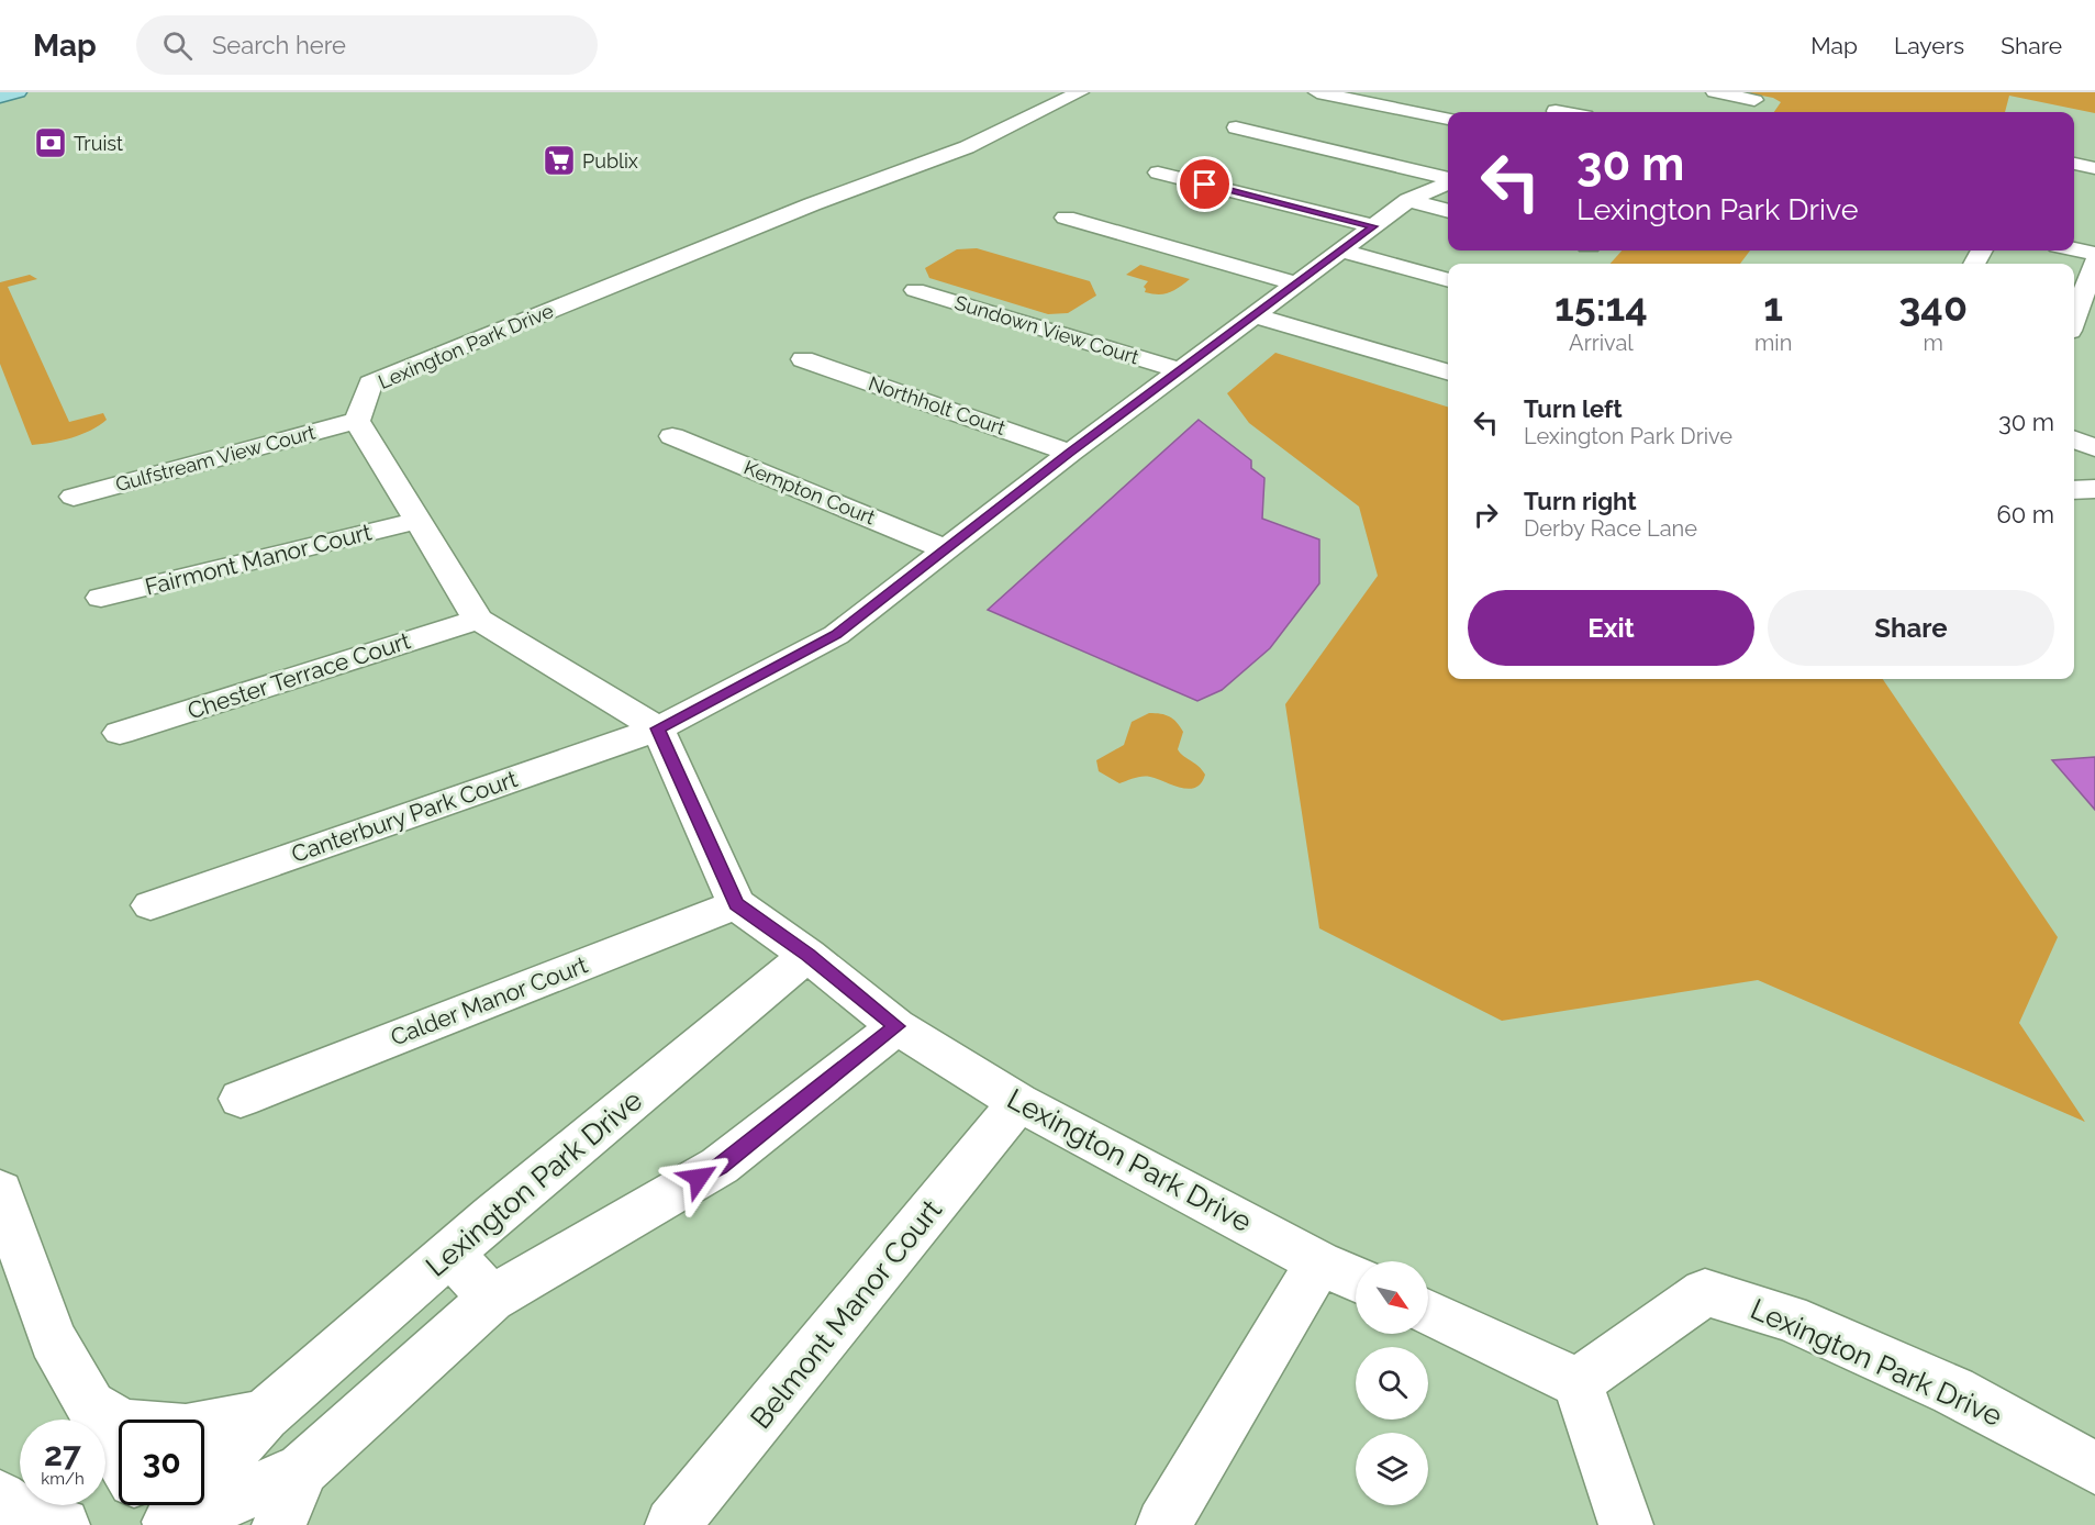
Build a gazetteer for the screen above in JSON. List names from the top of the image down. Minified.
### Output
{"streets":{"street":["Sundown View Court","Lexington Park Drive","Northholt Court","Gulfstream View Court","Kempton Court","Fairmont Manor Court","Chester Terrace Court","Canterbury Park Court","Calder Manor Court","Belmont Manor Court"]},"crossings":[["Sundown View Court","Canterbury Park Court"],["Lexington Park Drive","Gulfstream View Court"],["Lexington Park Drive","Calder Manor Court"],["Lexington Park Drive","Belmont Manor Court"],["Northholt Court","Canterbury Park Court"],["Kempton Court","Canterbury Park Court"]],"places":{"bank":["Truist"],"supermarket":["Publix"]},"north":"bottom right","page":{"header":"Map","search":"Search here","nav":["Map","Layers","Share"],"turn":["30 m","Lexington Park Drive"],"eta":["15:14","Arrival","1","min","340","m"],"list":[{"name":"Turn left","note":"Lexington Park Drive","value":"30 m"},{"name":"Turn right","note":"Derby Race Lane","value":"60 m"}],"buttons":["Exit","Share"],"speed":"27 km/h","limit":"30"}}
